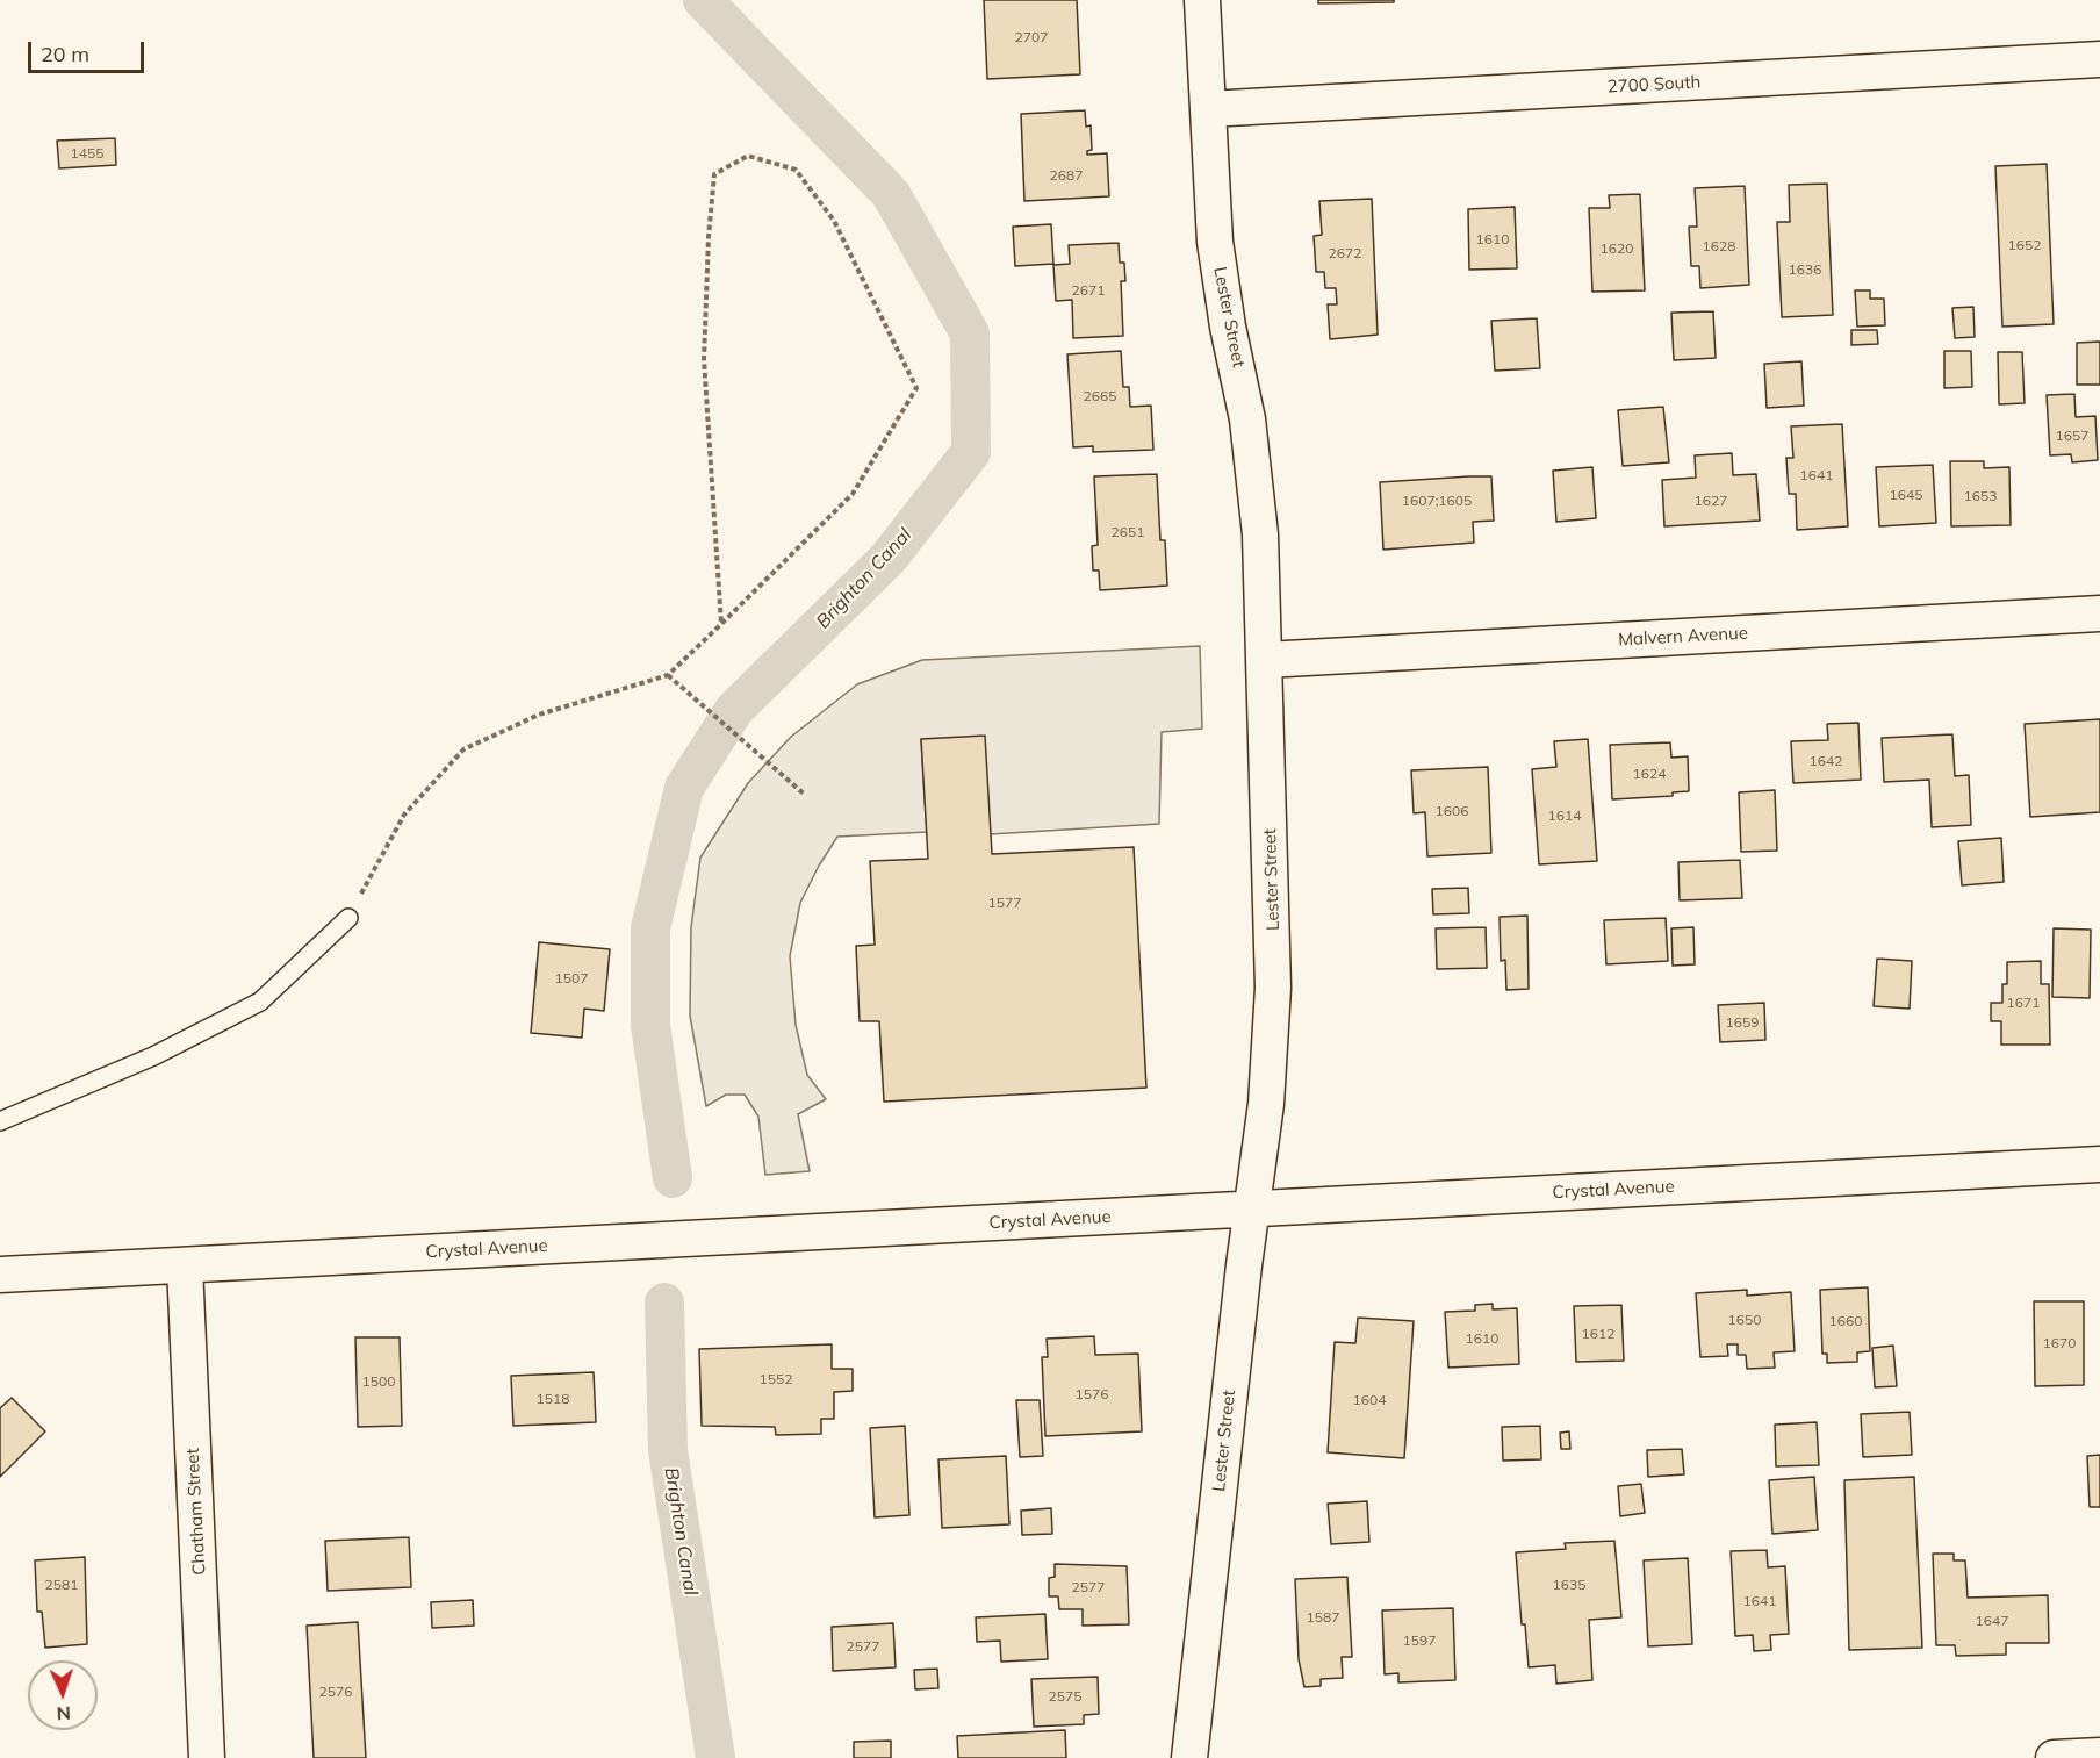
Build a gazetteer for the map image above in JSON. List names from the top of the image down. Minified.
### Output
{"streets":{"street":["2700 South","Lester Street","Malvern Avenue","Crystal Avenue","Chatham Street"]},"crossings":[["2700 South","Lester Street"],["Lester Street","Malvern Avenue"],["Lester Street","Crystal Avenue"],["Crystal Avenue","Chatham Street"]],"water":["Brighton Canal"],"house_numbers":["2707","1455","2687","1610","1652","1628","1620","2672","1636","2671","2665","1657","1641","1645","1653","1607;1605","1627","2651","1642","1624","1606","1614","1577","1507","1671","1659","1650","1660","1612","1610","1670","1552","1500","1576","1518","1604","2581","1635","2577","1641","1587","1647","1597","2577","2576","2575"],"scale_bar":"20 m","north":"bottom"}
